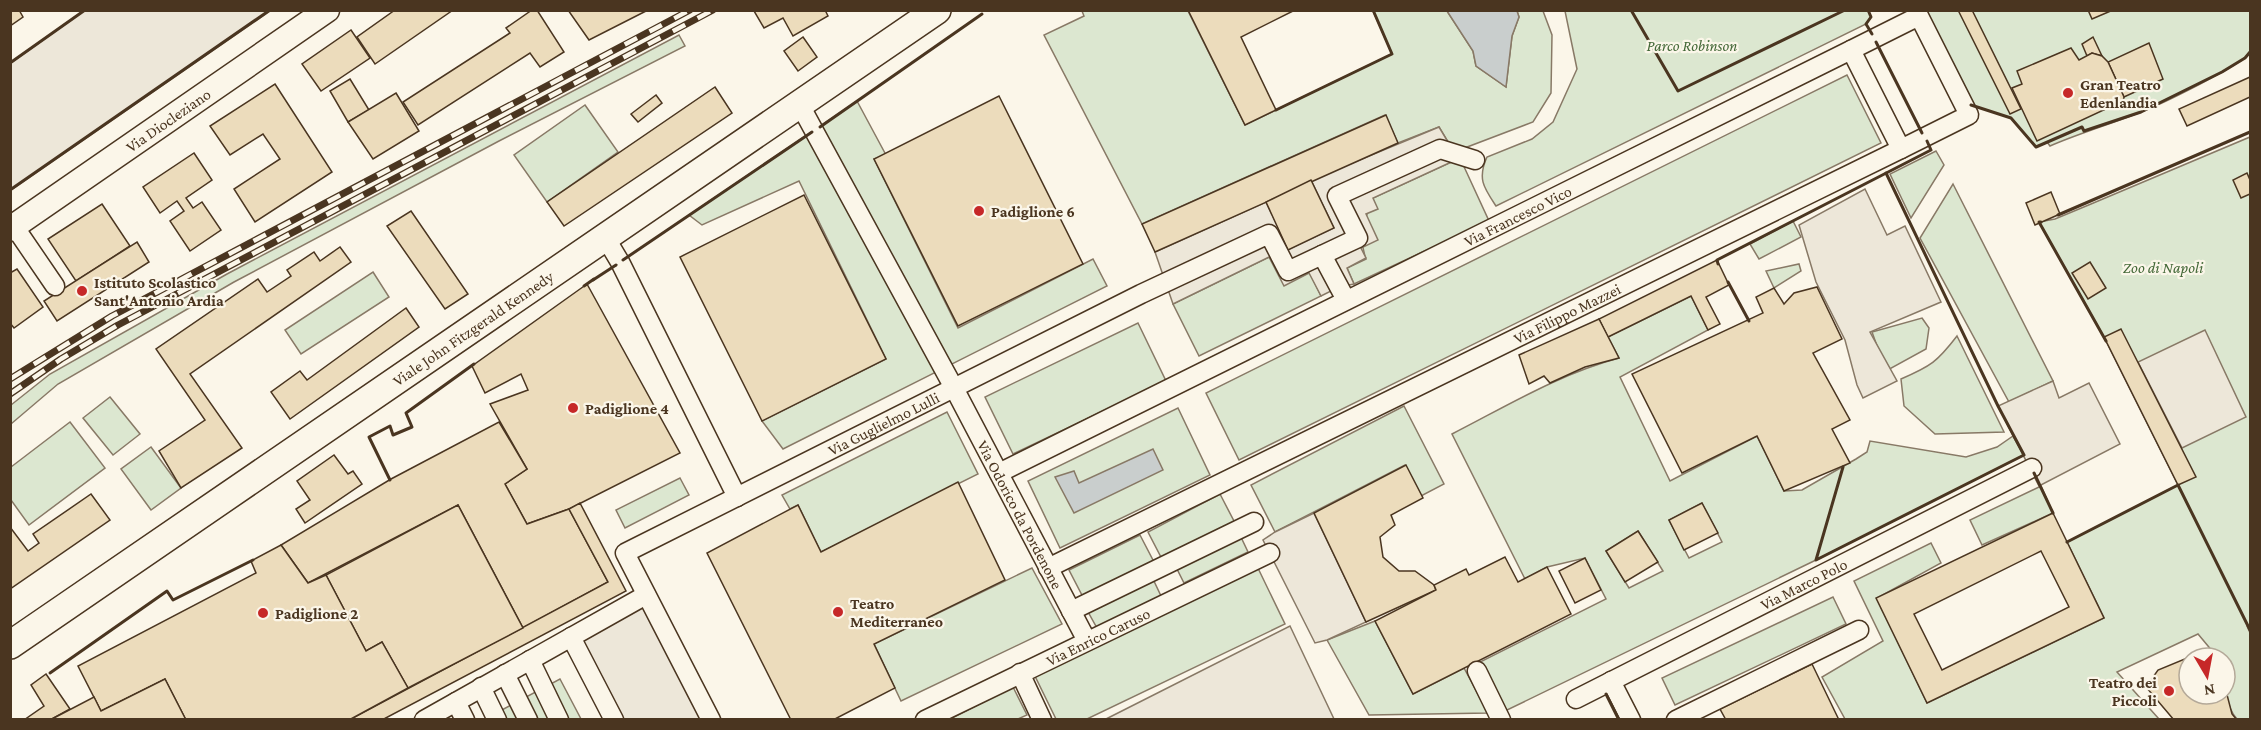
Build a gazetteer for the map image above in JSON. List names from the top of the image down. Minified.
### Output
{"streets":{"main road":["Viale John Fitzgerald Kennedy"],"street":["Via Diocleziano","Via Francesco Vico","Via Filippo Mazzei","Via Guglielmo Lulli","Via Odorico da Pordenone","Via Marco Polo","Via Enrico Caruso"]},"crossings":[["Via Francesco Vico","Via Filippo Mazzei"],["Via Francesco Vico","Via Odorico da Pordenone"],["Via Filippo Mazzei","Via Odorico da Pordenone"],["Viale John Fitzgerald Kennedy","Via Odorico da Pordenone"],["Via Guglielmo Lulli","Via Odorico da Pordenone"],["Via Odorico da Pordenone","Via Enrico Caruso"]],"parks":["Parco Robinson","Zoo di Napoli"],"places":["Gran Teatro Edenlandia","Padiglione 6","Istituto Scolastico Sant'Antonio Ardia","Padiglione 4","Teatro Mediterraneo","Padiglione 2","Teatro dei Piccoli"],"north":"bottom"}
